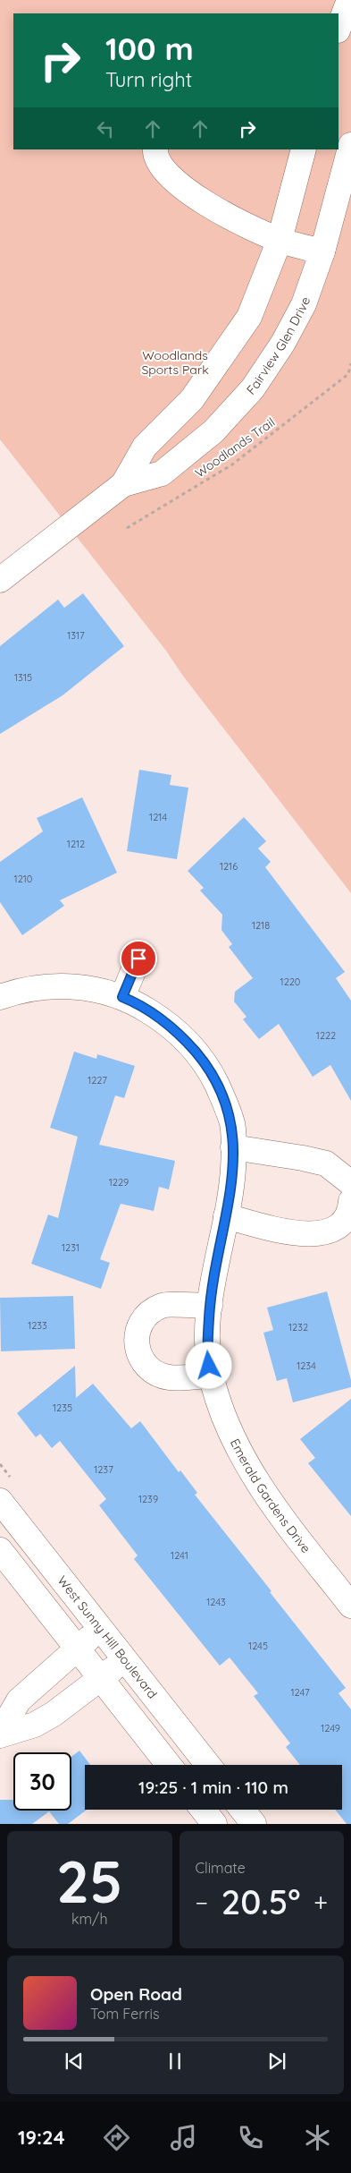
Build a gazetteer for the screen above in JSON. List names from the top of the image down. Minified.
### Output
{"streets":{"street":["Fairview Glen Drive","Emerald Gardens Drive","West Sunny Hill Boulevard"],"path":["Woodlands Trail"]},"parks":["Woodlands Sports Park"],"house_numbers":["1317","1315","1214","1212","1216","1210","1218","1220","1222","1227","1229","1231","1233","1232","1234","1235","1237","1239","1241","1243","1245","1247","1249"],"page":{"turn":["100 m","Turn right"],"limit":"30","trip":"19:25 · 1 min · 110 m","tile":[["25","km/h"],"Climate"],"heat":["−","20.5°","+"],"song":["Open Road","Tom Ferris"],"tabs":"19:24"}}
